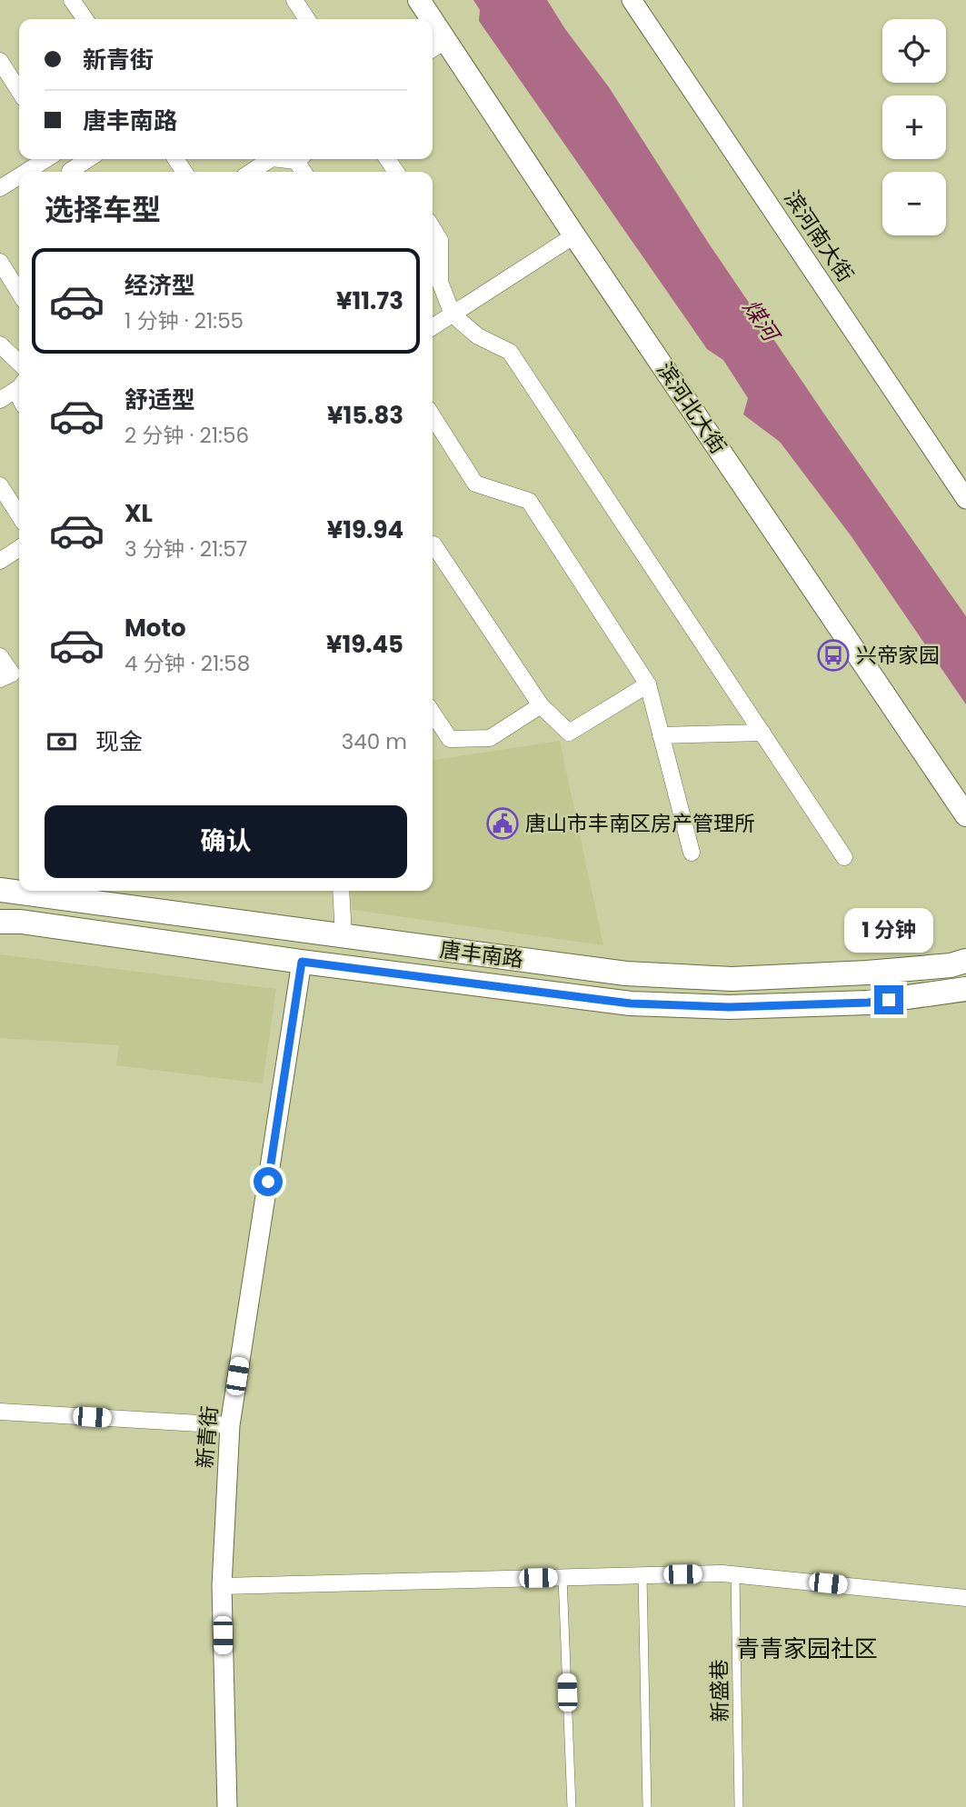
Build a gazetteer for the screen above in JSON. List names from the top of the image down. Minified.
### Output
{"streets":{"main road":["滨河北大街","唐丰南路"],"street":["滨河南大街","新青街"],"lane":["新盛巷"]},"crossings":[["唐丰南路","新青街"]],"districts":["青青家园社区"],"water":["煤河"],"places":{"bus stop":["兴帝家园"],"public building":["唐山市丰南区房产管理所"]},"page":{"map_buttons":["+","−"],"banner":["新青街","唐丰南路"],"heading":"选择车型","list":[{"name":"经济型","note":"1 分钟 · 21:55","value":"¥11.73"},{"name":"舒适型","note":"2 分钟 · 21:56","value":"¥15.83"},{"name":"XL","note":"3 分钟 · 21:57","value":"¥19.94"},{"name":"Moto","note":"4 分钟 · 21:58","value":"¥19.45"}],"pay":["现金","340 m"],"buttons":"确认","bubble":"1 分钟"}}
